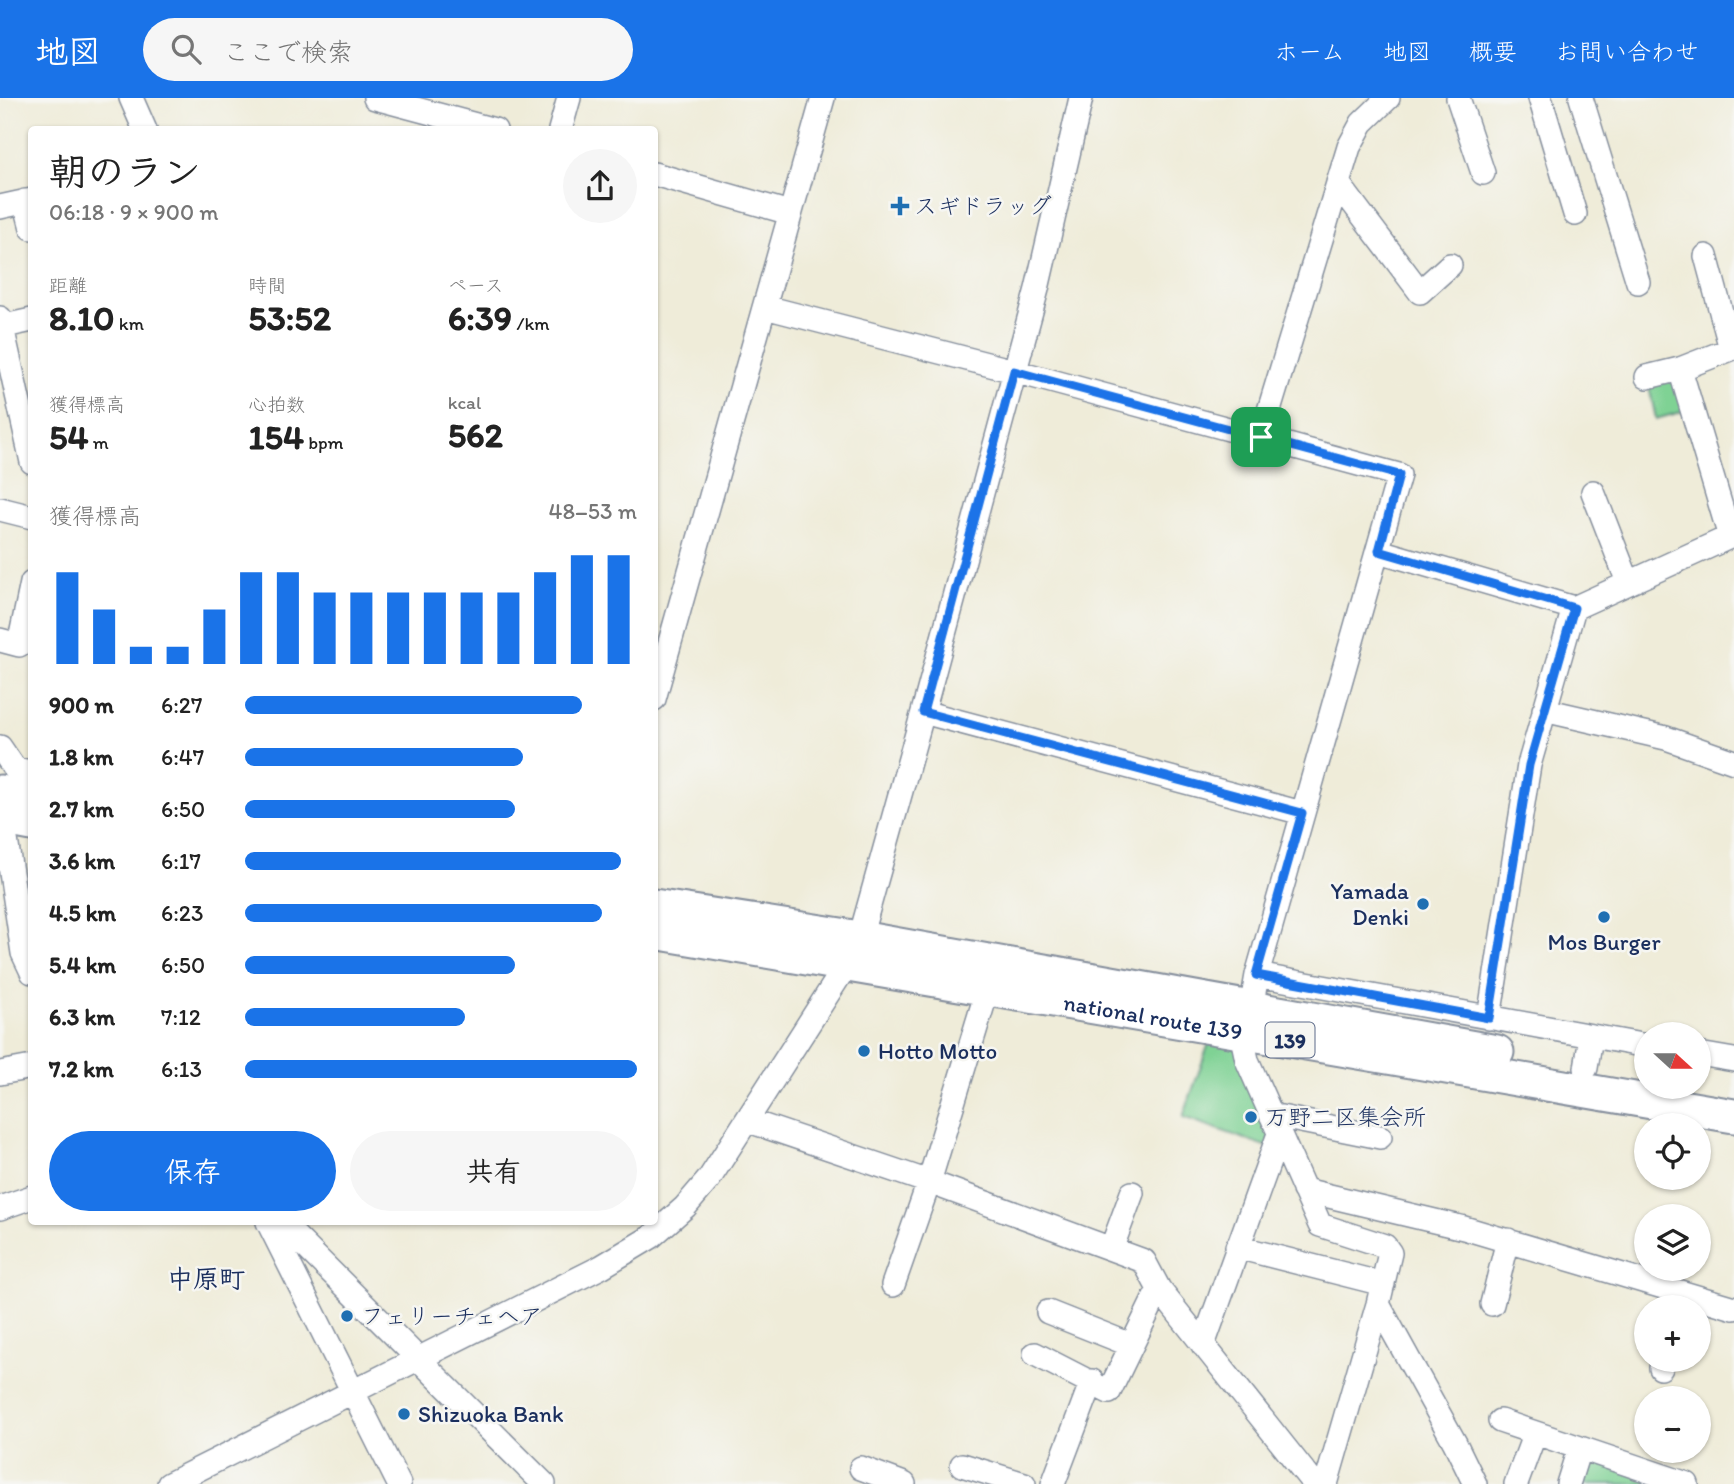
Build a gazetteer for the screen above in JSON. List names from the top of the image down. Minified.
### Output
{"streets":{"highway":["national route 139","139"]},"districts":["中原町"],"places":{"health":["スギドラッグ"],"other":["Yamada Denki","Mos Burger","Hotto Motto","万野二区集会所","フェリーチェヘア","Shizuoka Bank"]},"north":"right","page":{"header":"地図","search":"ここで検索","nav":["ホーム","地図","概要","お問い合わせ"],"heading":["朝のラン","06:18 · 9 × 900 m"],"stats":[["距離","8.10 km"],["時間","53:52"],["ペース","6:39 /km"],["獲得標高","54 m"],["心拍数","154 bpm"],["kcal","562"]],"chart":["獲得標高","48–53 m"],"list":[{"name":"900 m","note":"6:27"},{"name":"1.8 km","note":"6:47"},{"name":"2.7 km","note":"6:50"},{"name":"3.6 km","note":"6:17"},{"name":"4.5 km","note":"6:23"},{"name":"5.4 km","note":"6:50"},{"name":"6.3 km","note":"7:12"},{"name":"7.2 km","note":"6:13"}],"map_buttons":["+","−"],"buttons":["保存","共有"]}}
